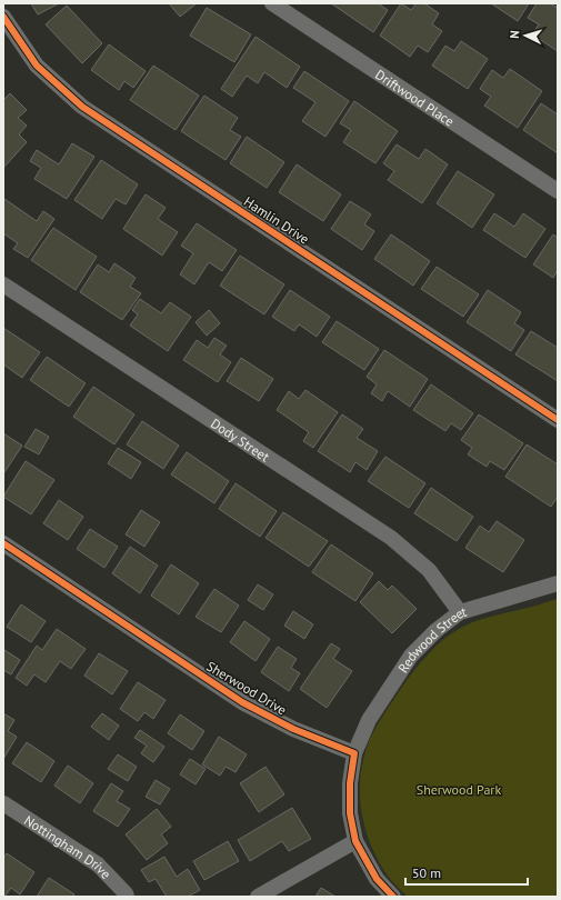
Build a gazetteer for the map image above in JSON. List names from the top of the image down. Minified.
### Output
{"streets":{"street":["Driftwood Place","Hamlin Drive","Dody Street","Redwood Street","Sherwood Drive","Nottingham Drive"]},"crossings":[["Dody Street","Redwood Street"],["Redwood Street","Sherwood Drive"]],"parks":["Sherwood Park"],"scale_bar":"50 m","north":"left"}
